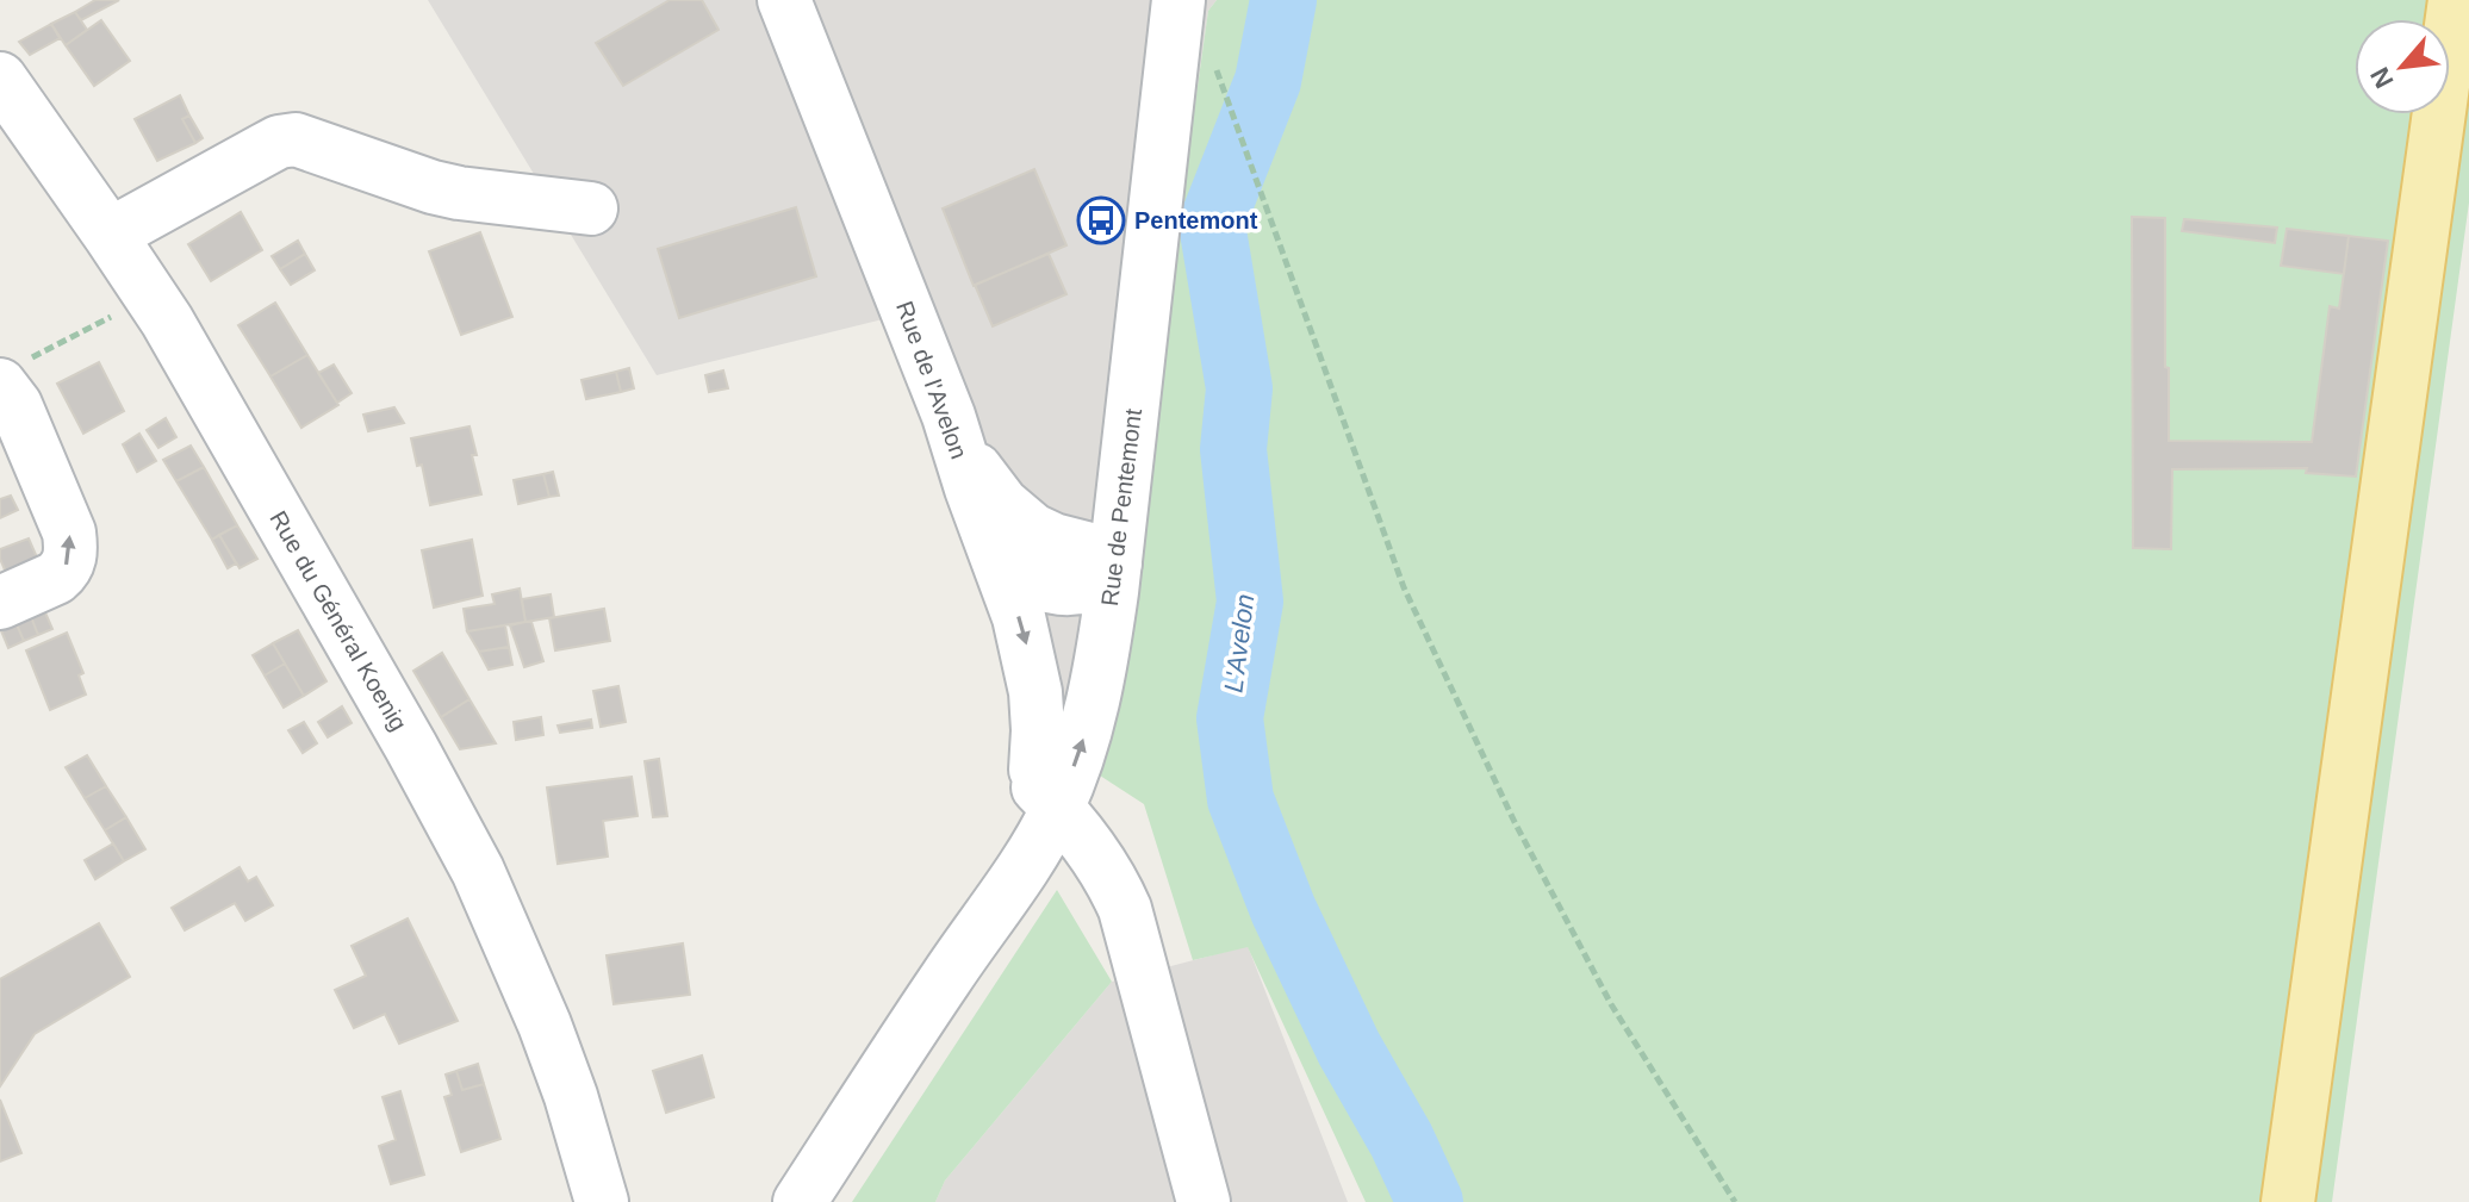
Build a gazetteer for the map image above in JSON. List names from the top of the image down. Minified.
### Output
{"streets":{"street":["Rue de l'Avelon","Rue de Pentemont","Rue du Général Koenig"]},"crossings":[["Rue de l'Avelon","Rue de Pentemont"]],"water":["L'Avelon"],"places":{"bus stop":["Pentemont"]},"north":"bottom left"}
